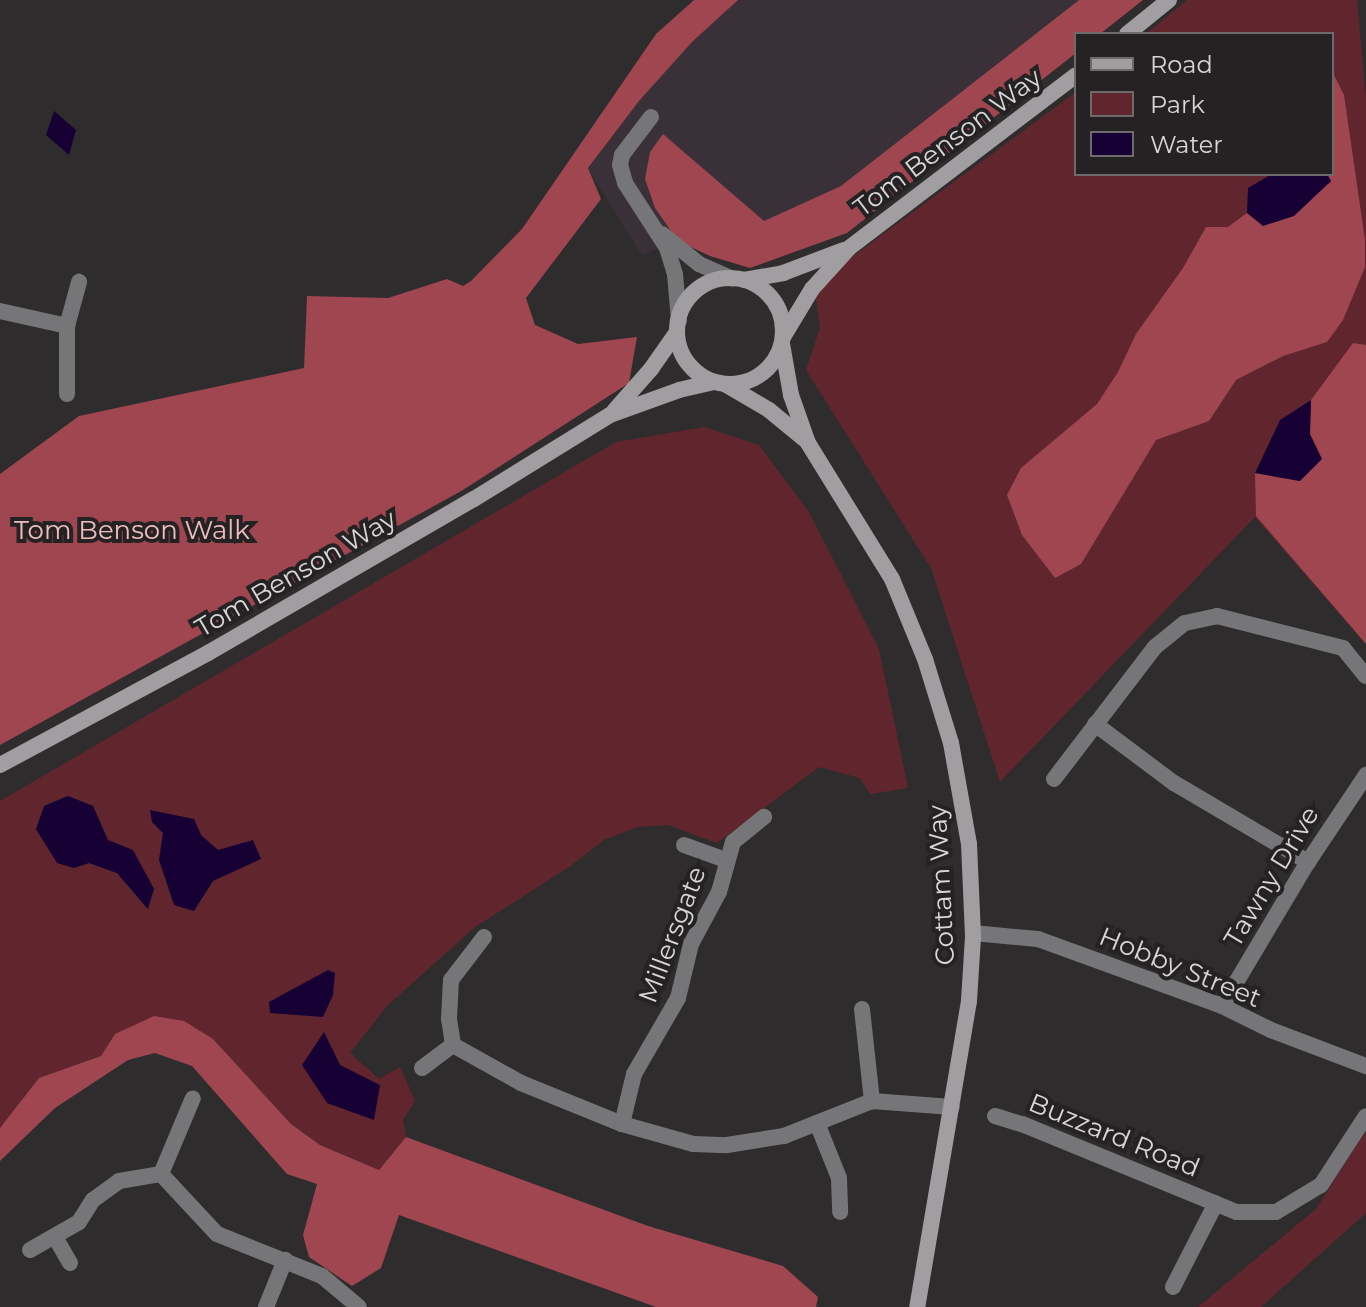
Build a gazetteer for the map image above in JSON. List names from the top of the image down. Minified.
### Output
{"streets":{"main road":["Tom Benson Way","Cottam Way"],"street":["Tawny Drive","Millersgate","Hobby Street","Buzzard Road"]},"crossings":[["Tom Benson Way","Cottam Way"],["Tawny Drive","Hobby Street"],["Cottam Way","Hobby Street"]],"parks":["Tom Benson Walk"],"legend":["Road","Park","Water"]}
